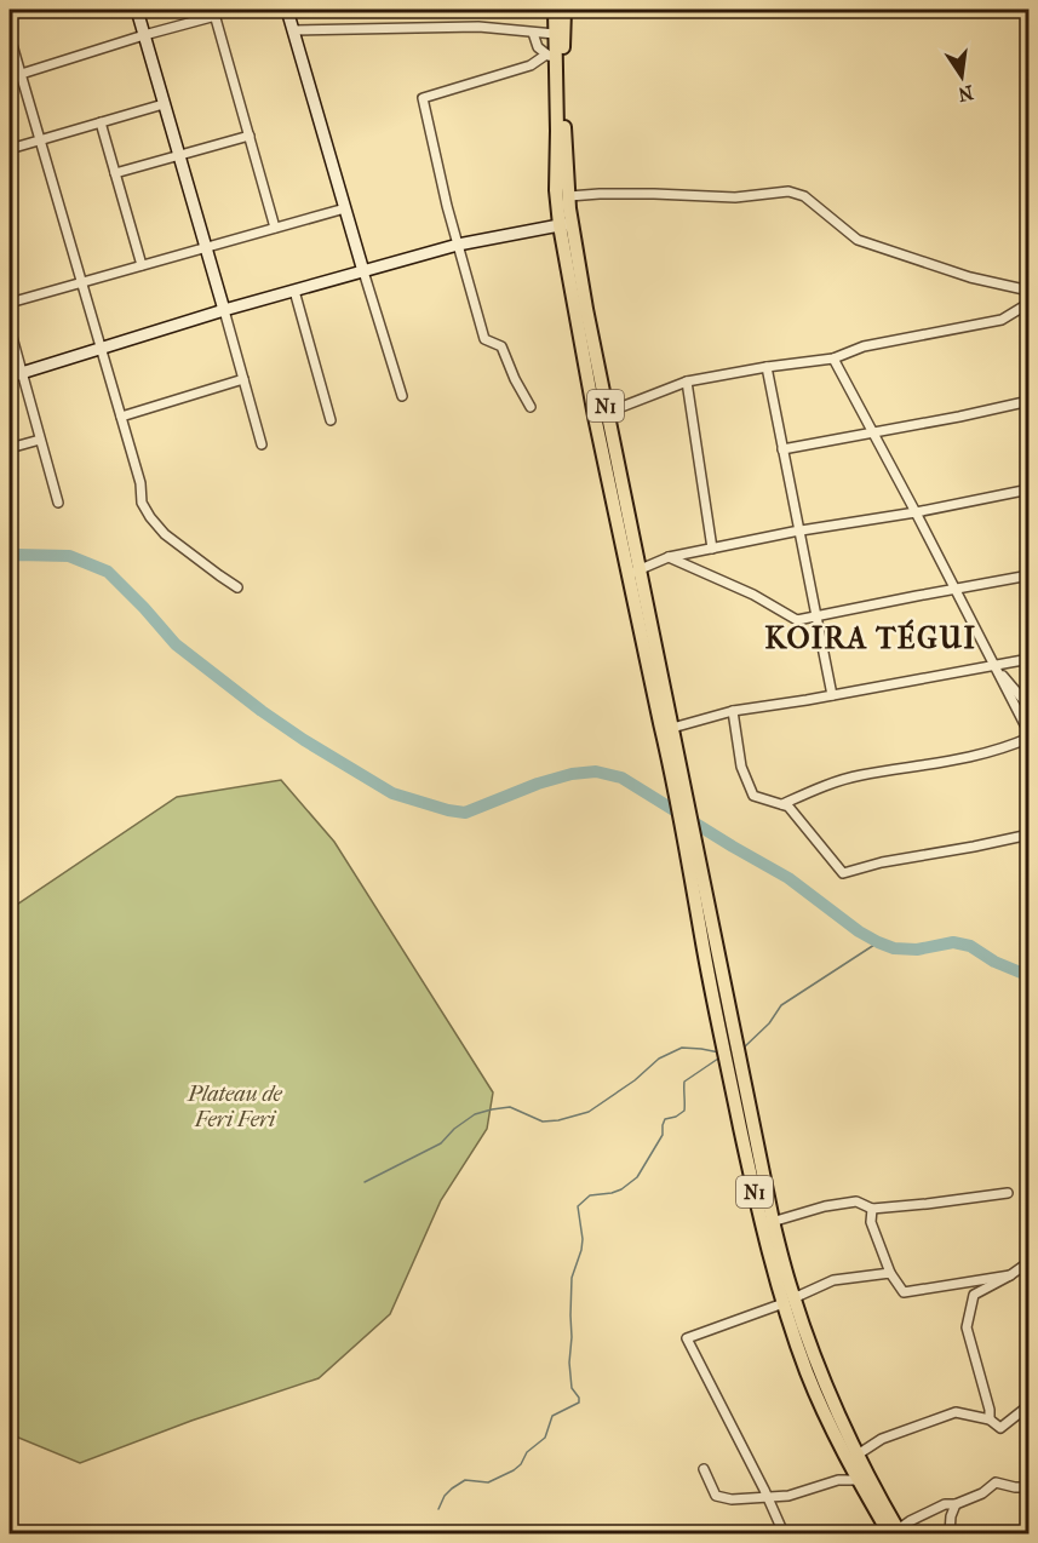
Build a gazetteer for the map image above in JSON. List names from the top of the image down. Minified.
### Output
{"streets":{"main road":["N1"]},"districts":["KOIRA TÉGUI"],"parks":["Plateau de Feri Feri"],"north":"bottom"}
